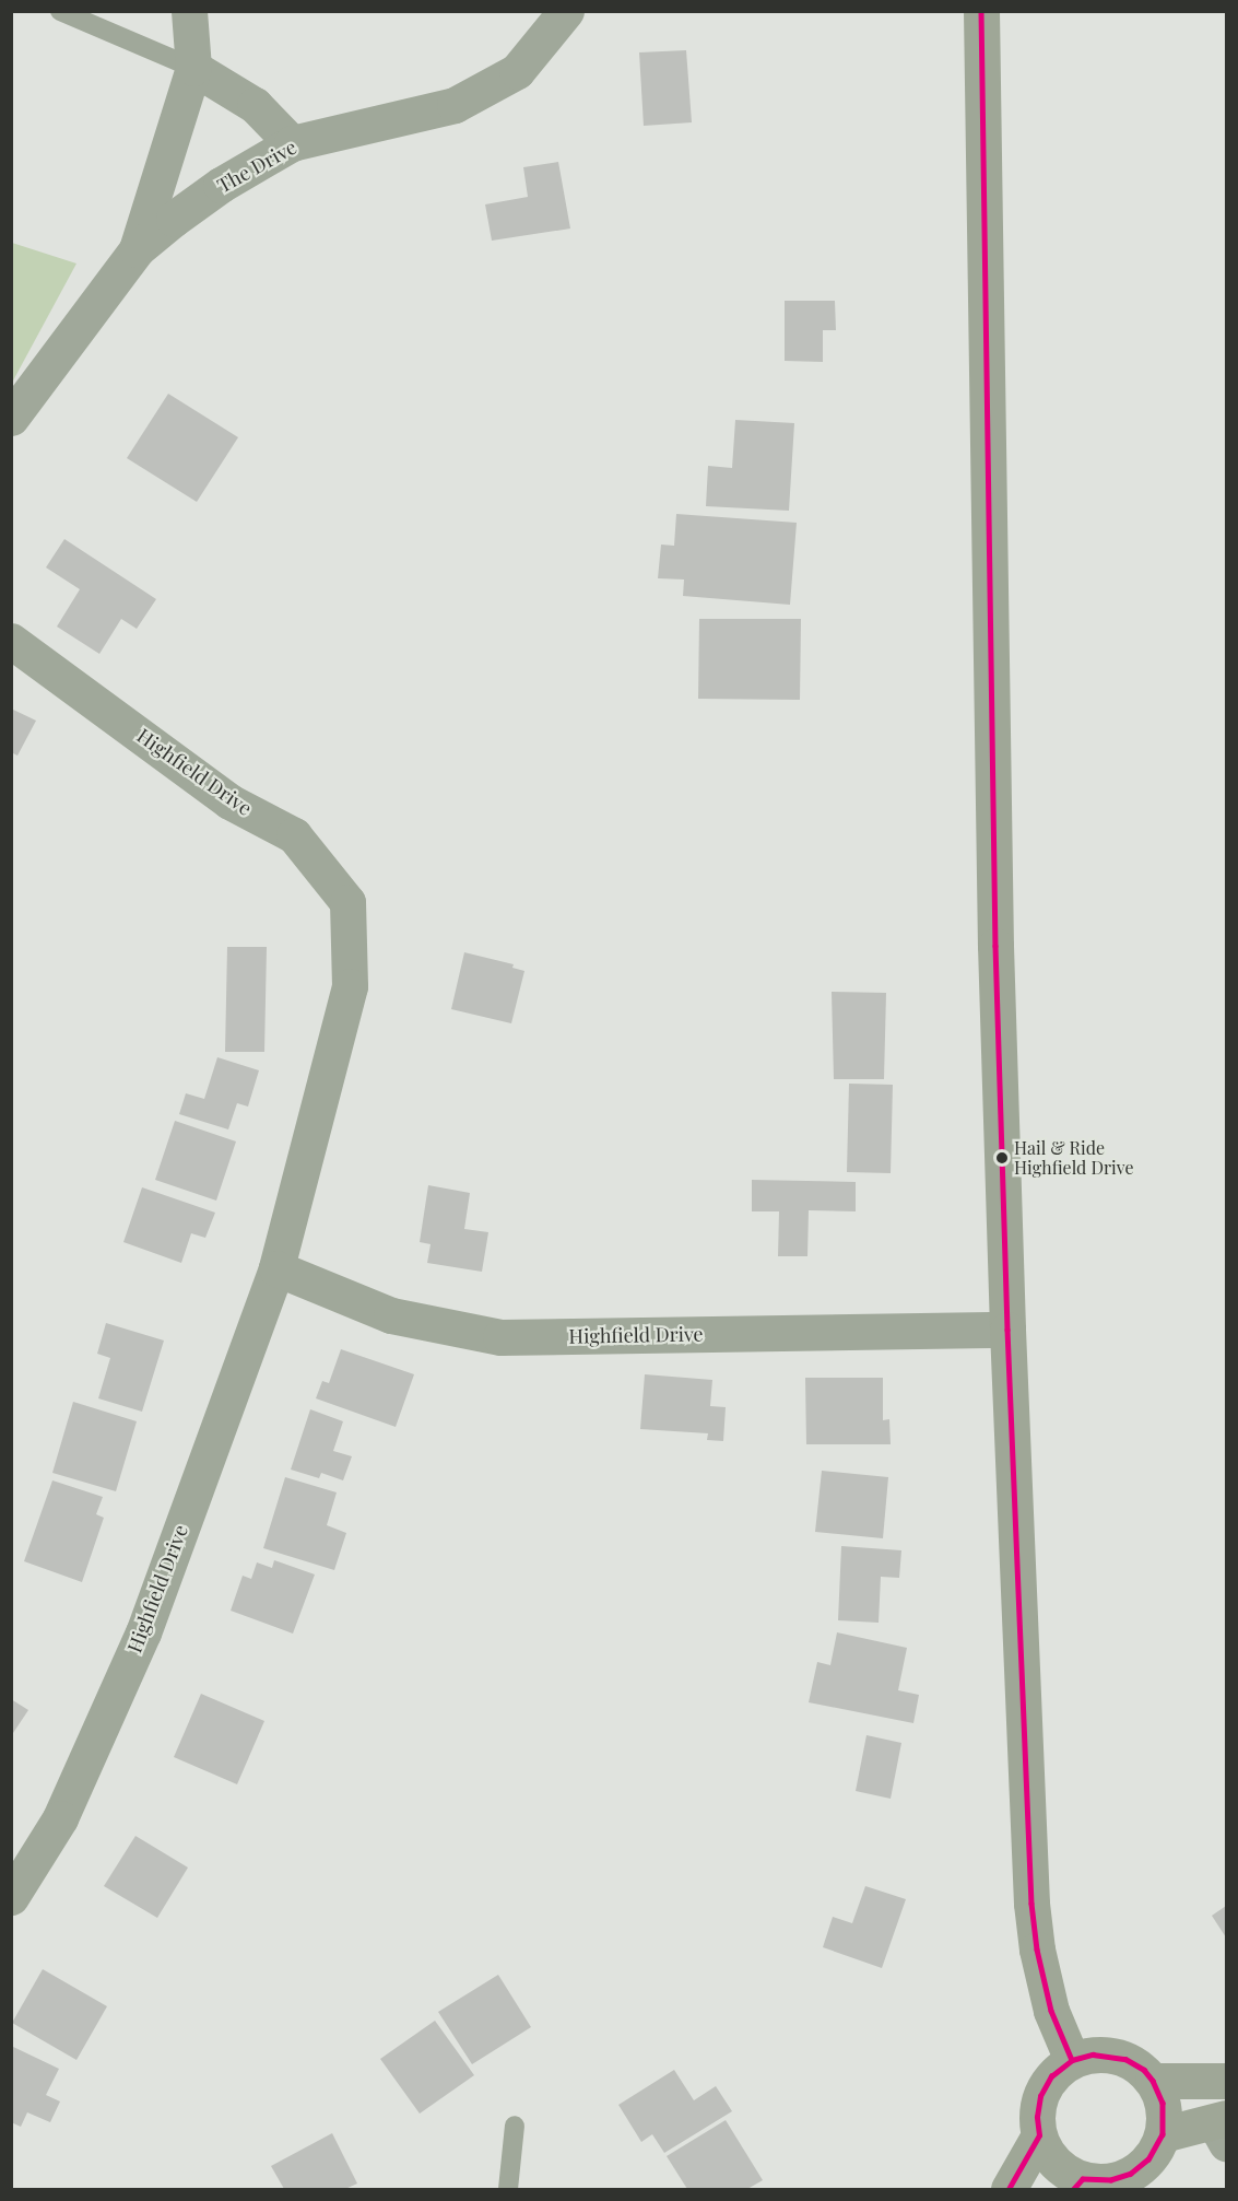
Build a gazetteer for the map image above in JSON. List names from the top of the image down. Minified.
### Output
{"streets":{"street":["The Drive","Highfield Drive"]},"places":["Hail & Ride Highfield Drive"]}
